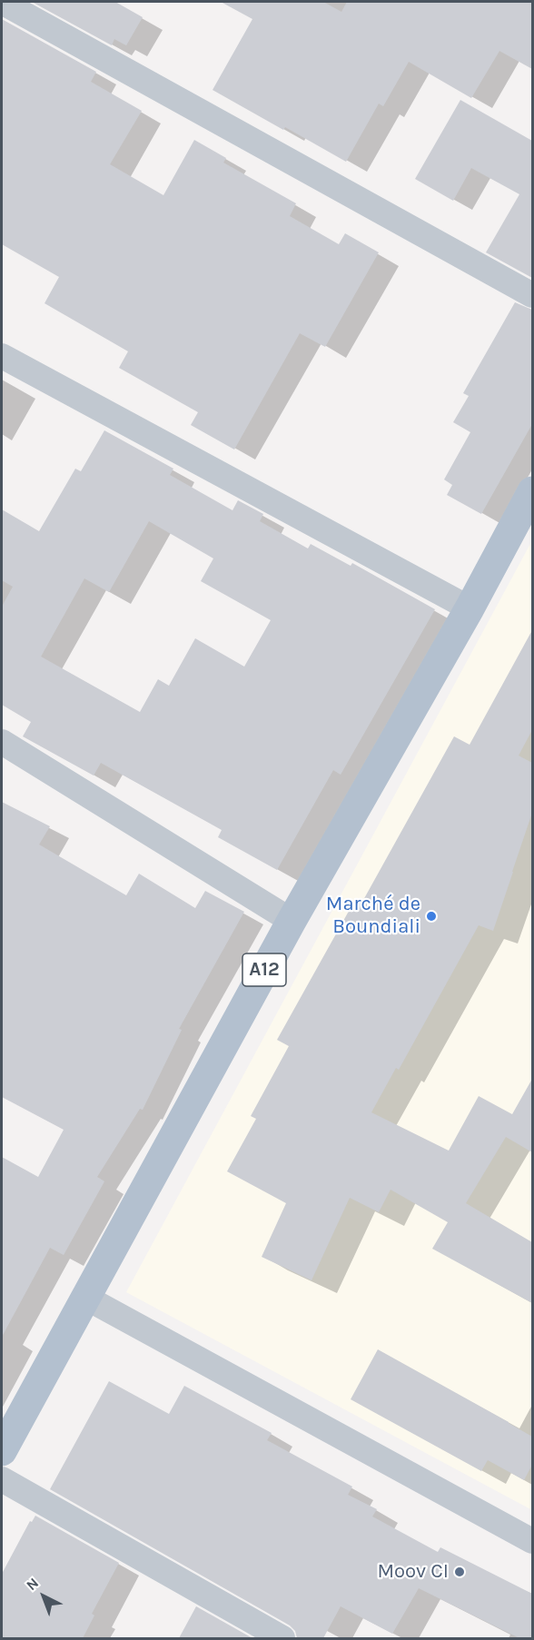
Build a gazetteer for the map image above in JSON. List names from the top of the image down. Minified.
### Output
{"streets":{"main road":["A12"]},"places":["Marché de Boundiali","Moov CI"],"north":"top left"}
